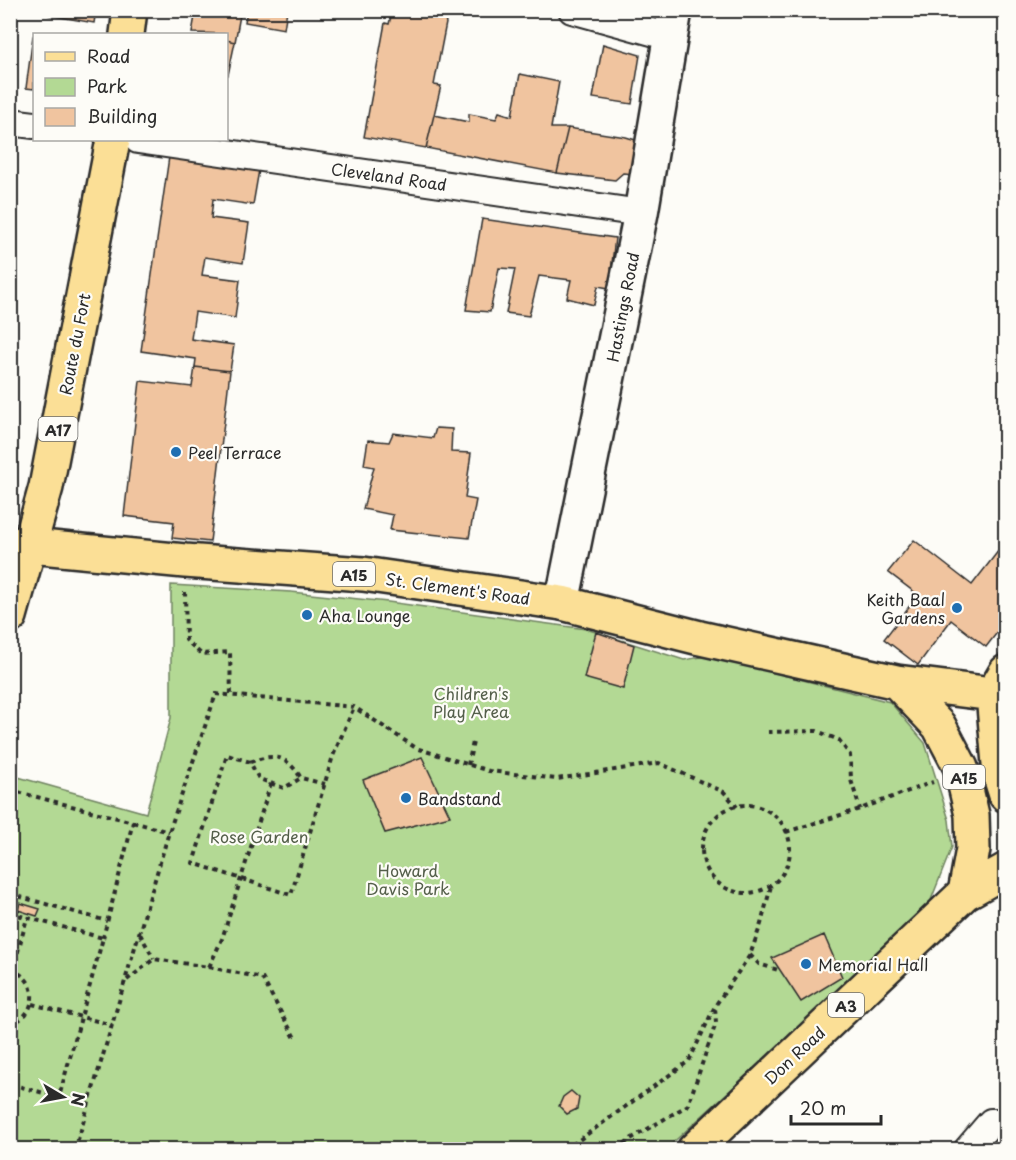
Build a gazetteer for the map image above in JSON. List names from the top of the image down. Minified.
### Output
{"streets":{"main road":["Hastings Road","Route du Fort","A17","A15","St. Clement's Road","A3","Don Road"],"street":["Cleveland Road"]},"crossings":[["Cleveland Road","Hastings Road"],["Hastings Road","St. Clement's Road"],["Route du Fort","St. Clement's Road"],["A15","St. Clement's Road"],["A15","Don Road"]],"parks":["Children's Play Area","Rose Garden","Howard Davis Park"],"places":["Peel Terrace","Keith Baal Gardens","Aha Lounge","Bandstand","Memorial Hall"],"legend":["Road","Park","Building"],"scale_bar":"20 m","north":"right"}
